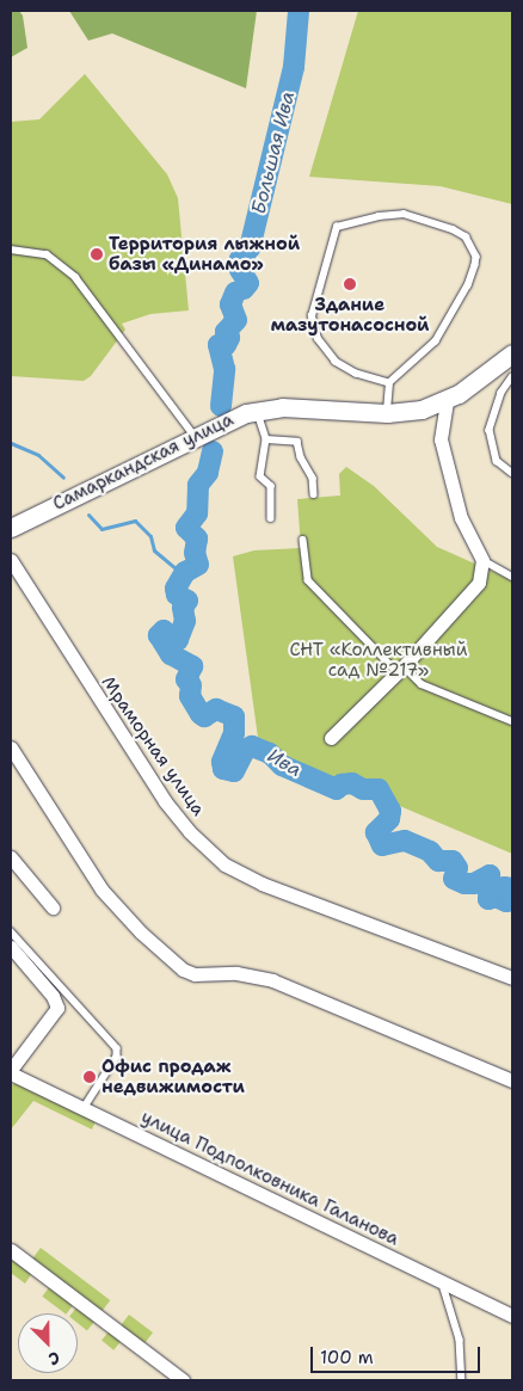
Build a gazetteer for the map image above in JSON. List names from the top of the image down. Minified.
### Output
{"streets":{"street":["Самаркандская улица","Мраморная улица","улица Подполковника Галанова"]},"water":["Большая Ива","Ива"],"parks":["СНТ «Коллективный сад №217»"],"places":["Территория лыжной базы «Динамо»","Здание мазутонасосной","Офис продаж недвижимости"],"scale_bar":"100 m","north":"bottom right"}
